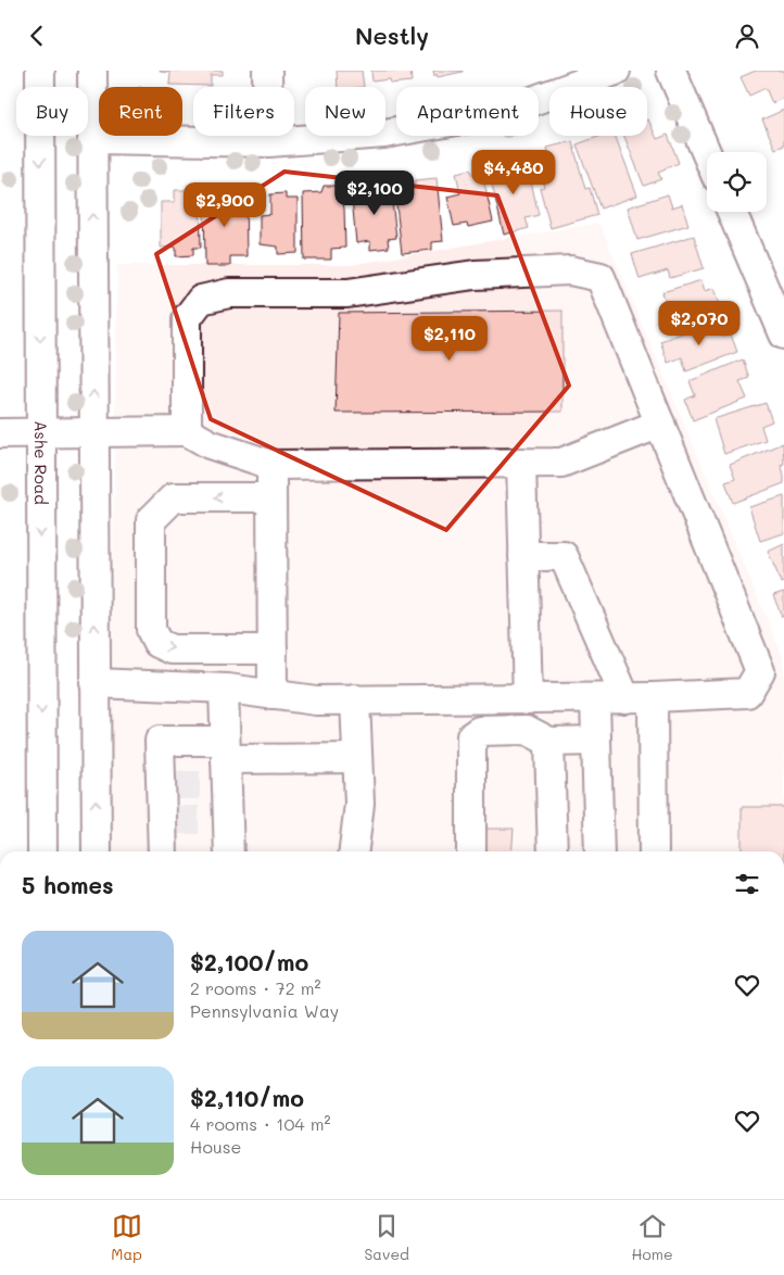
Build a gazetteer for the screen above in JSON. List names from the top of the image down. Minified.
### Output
{"streets":{"street":["Ashe Road"]},"page":{"header":"Nestly","chip":["Buy","Rent","Filters","New","Apartment","House"],"price":["$4,480","$2,100","$2,900","$2,070","$2,110"],"heading":"5 homes","list":[{"name":"$2,100/mo","note":"2 rooms · 72 m² · Pennsylvania Way"},{"name":"$2,110/mo","note":"4 rooms · 104 m² · House"}],"tabs":["Map","Saved","Home"]}}
